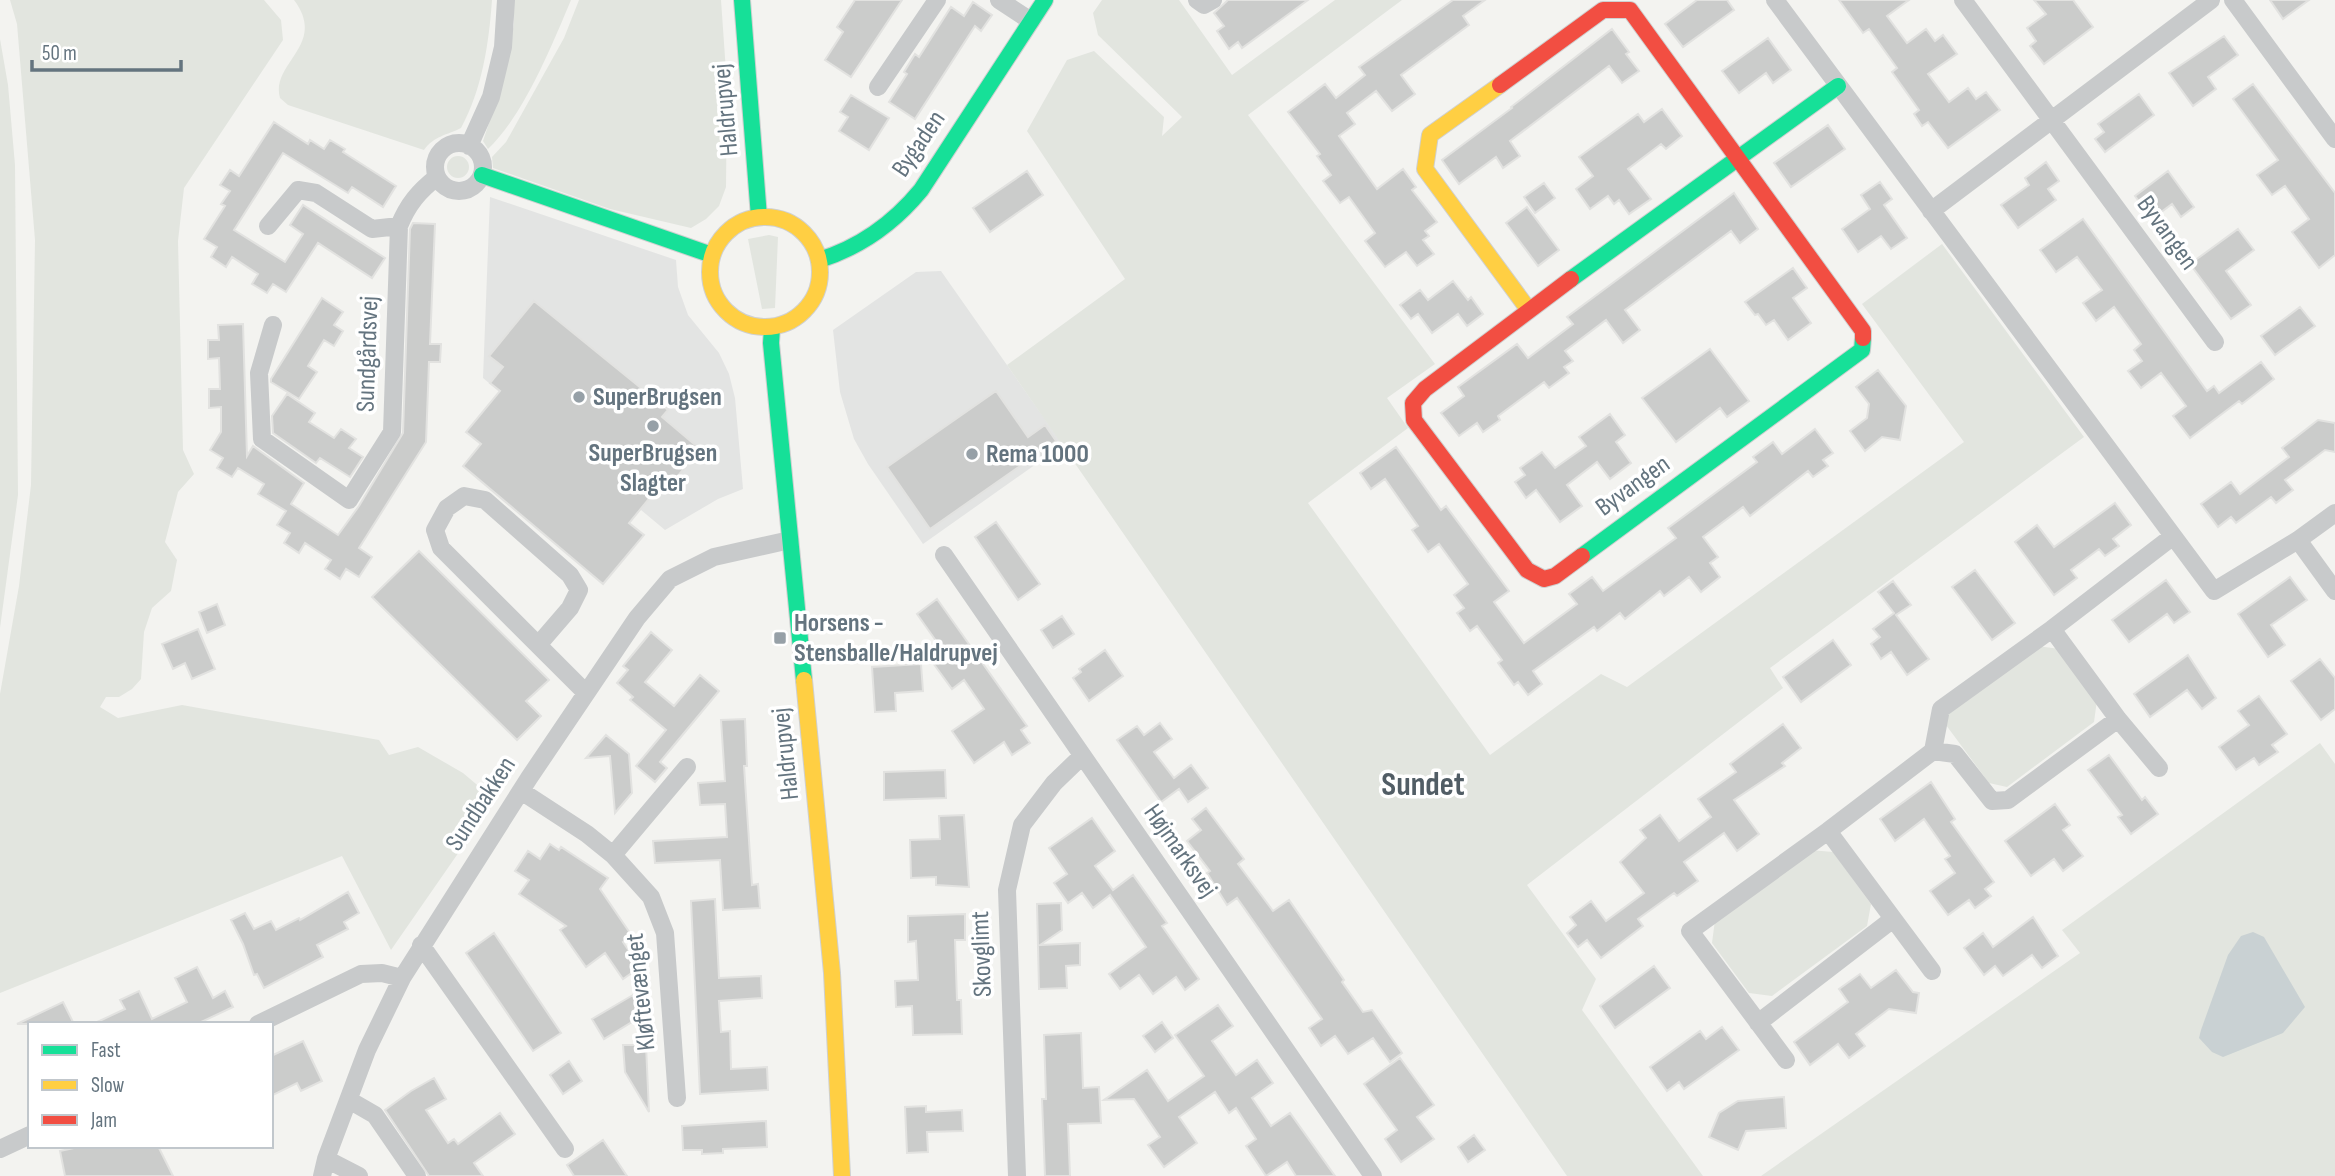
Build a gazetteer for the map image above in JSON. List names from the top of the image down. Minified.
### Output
{"streets":{"street":["Haldrupvej","Bygaden","Byvangen","Sundgårdsvej","Sundbakken","Højmarksvej","Skovglimt","Kløftevænget"]},"crossings":[["Haldrupvej","Bygaden"],["Haldrupvej","Sundbakken"],["Sundbakken","Kløftevænget"],["Højmarksvej","Skovglimt"]],"districts":["Sundet"],"places":{"other":["SuperBrugsen","SuperBrugsen Slagter","Rema 1000"],"transit":["Horsens - Stensballe/Haldrupvej"]},"legend":["Fast","Slow","Jam"],"scale_bar":"50 m"}
